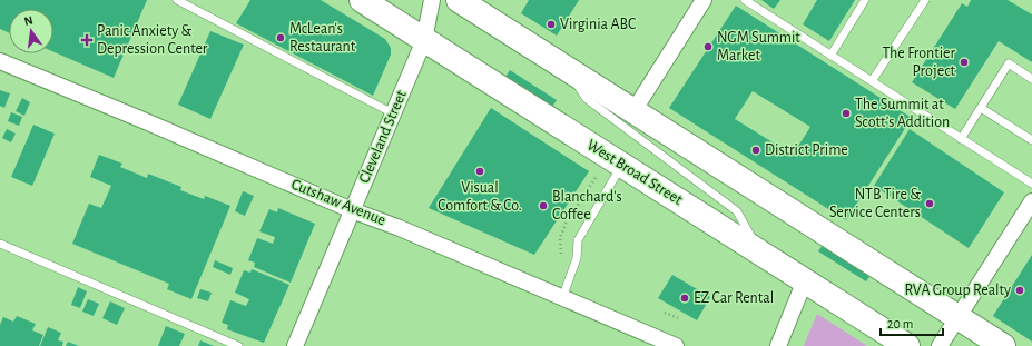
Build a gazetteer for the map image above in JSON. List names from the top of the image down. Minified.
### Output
{"streets":{"main road":["West Broad Street"],"street":["Cleveland Street","Cutshaw Avenue"]},"crossings":[["Cleveland Street","West Broad Street"],["Cleveland Street","Cutshaw Avenue"]],"places":{"other":["Virginia ABC","McLean's Restaurant","NGM Summit Market","The Frontier Project","The Summit at Scott’s Addition","District Prime","Visual Comfort & Co.","NTB Tire & Service Centers","Blanchard's Coffee","RVA Group Realty","EZ Car Rental"],"health":["Panic Anxiety & Depression Center"]},"scale_bar":"20 m","north":"top"}
